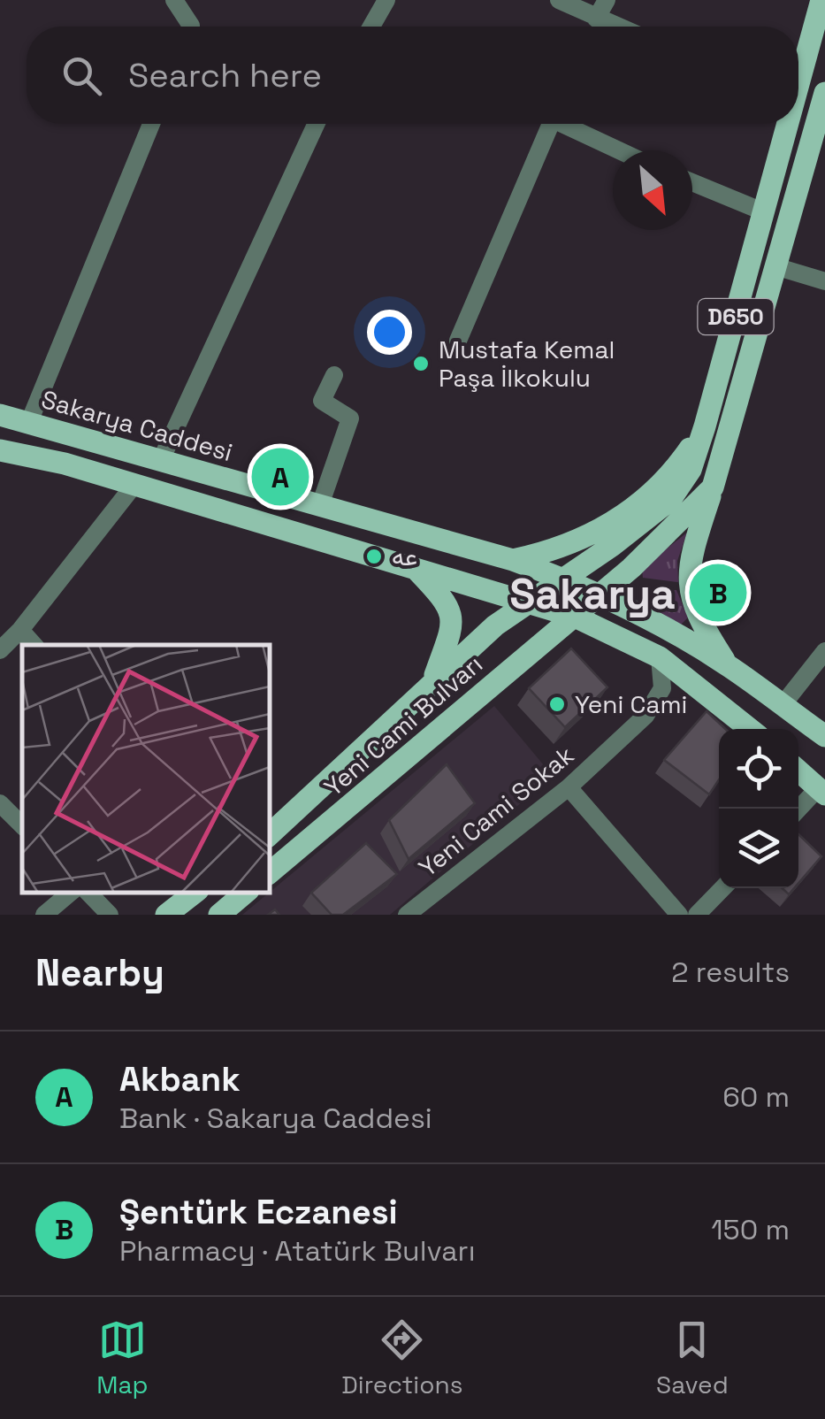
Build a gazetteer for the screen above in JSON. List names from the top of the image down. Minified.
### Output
{"streets":{"main road":["D650","Sakarya Caddesi","Yeni Cami Bulvarı"],"street":["Yeni Cami Sokak"]},"crossings":[["D650","Sakarya Caddesi"],["D650","Yeni Cami Bulvarı"],["Sakarya Caddesi","Yeni Cami Bulvarı"]],"districts":["Sakarya"],"places":["Mustafa Kemal Paşa İlkokulu","عه","Yeni Cami"],"north":"bottom right","page":{"search":"Search here","pins":["A","B"],"heading":["Nearby","2 results"],"list":[{"mark":"A","name":"Akbank","note":"Bank · Sakarya Caddesi","value":"60 m"},{"mark":"B","name":"Şentürk Eczanesi","note":"Pharmacy · Atatürk Bulvarı","value":"150 m"}],"nav":["Map","Directions","Saved"]}}
